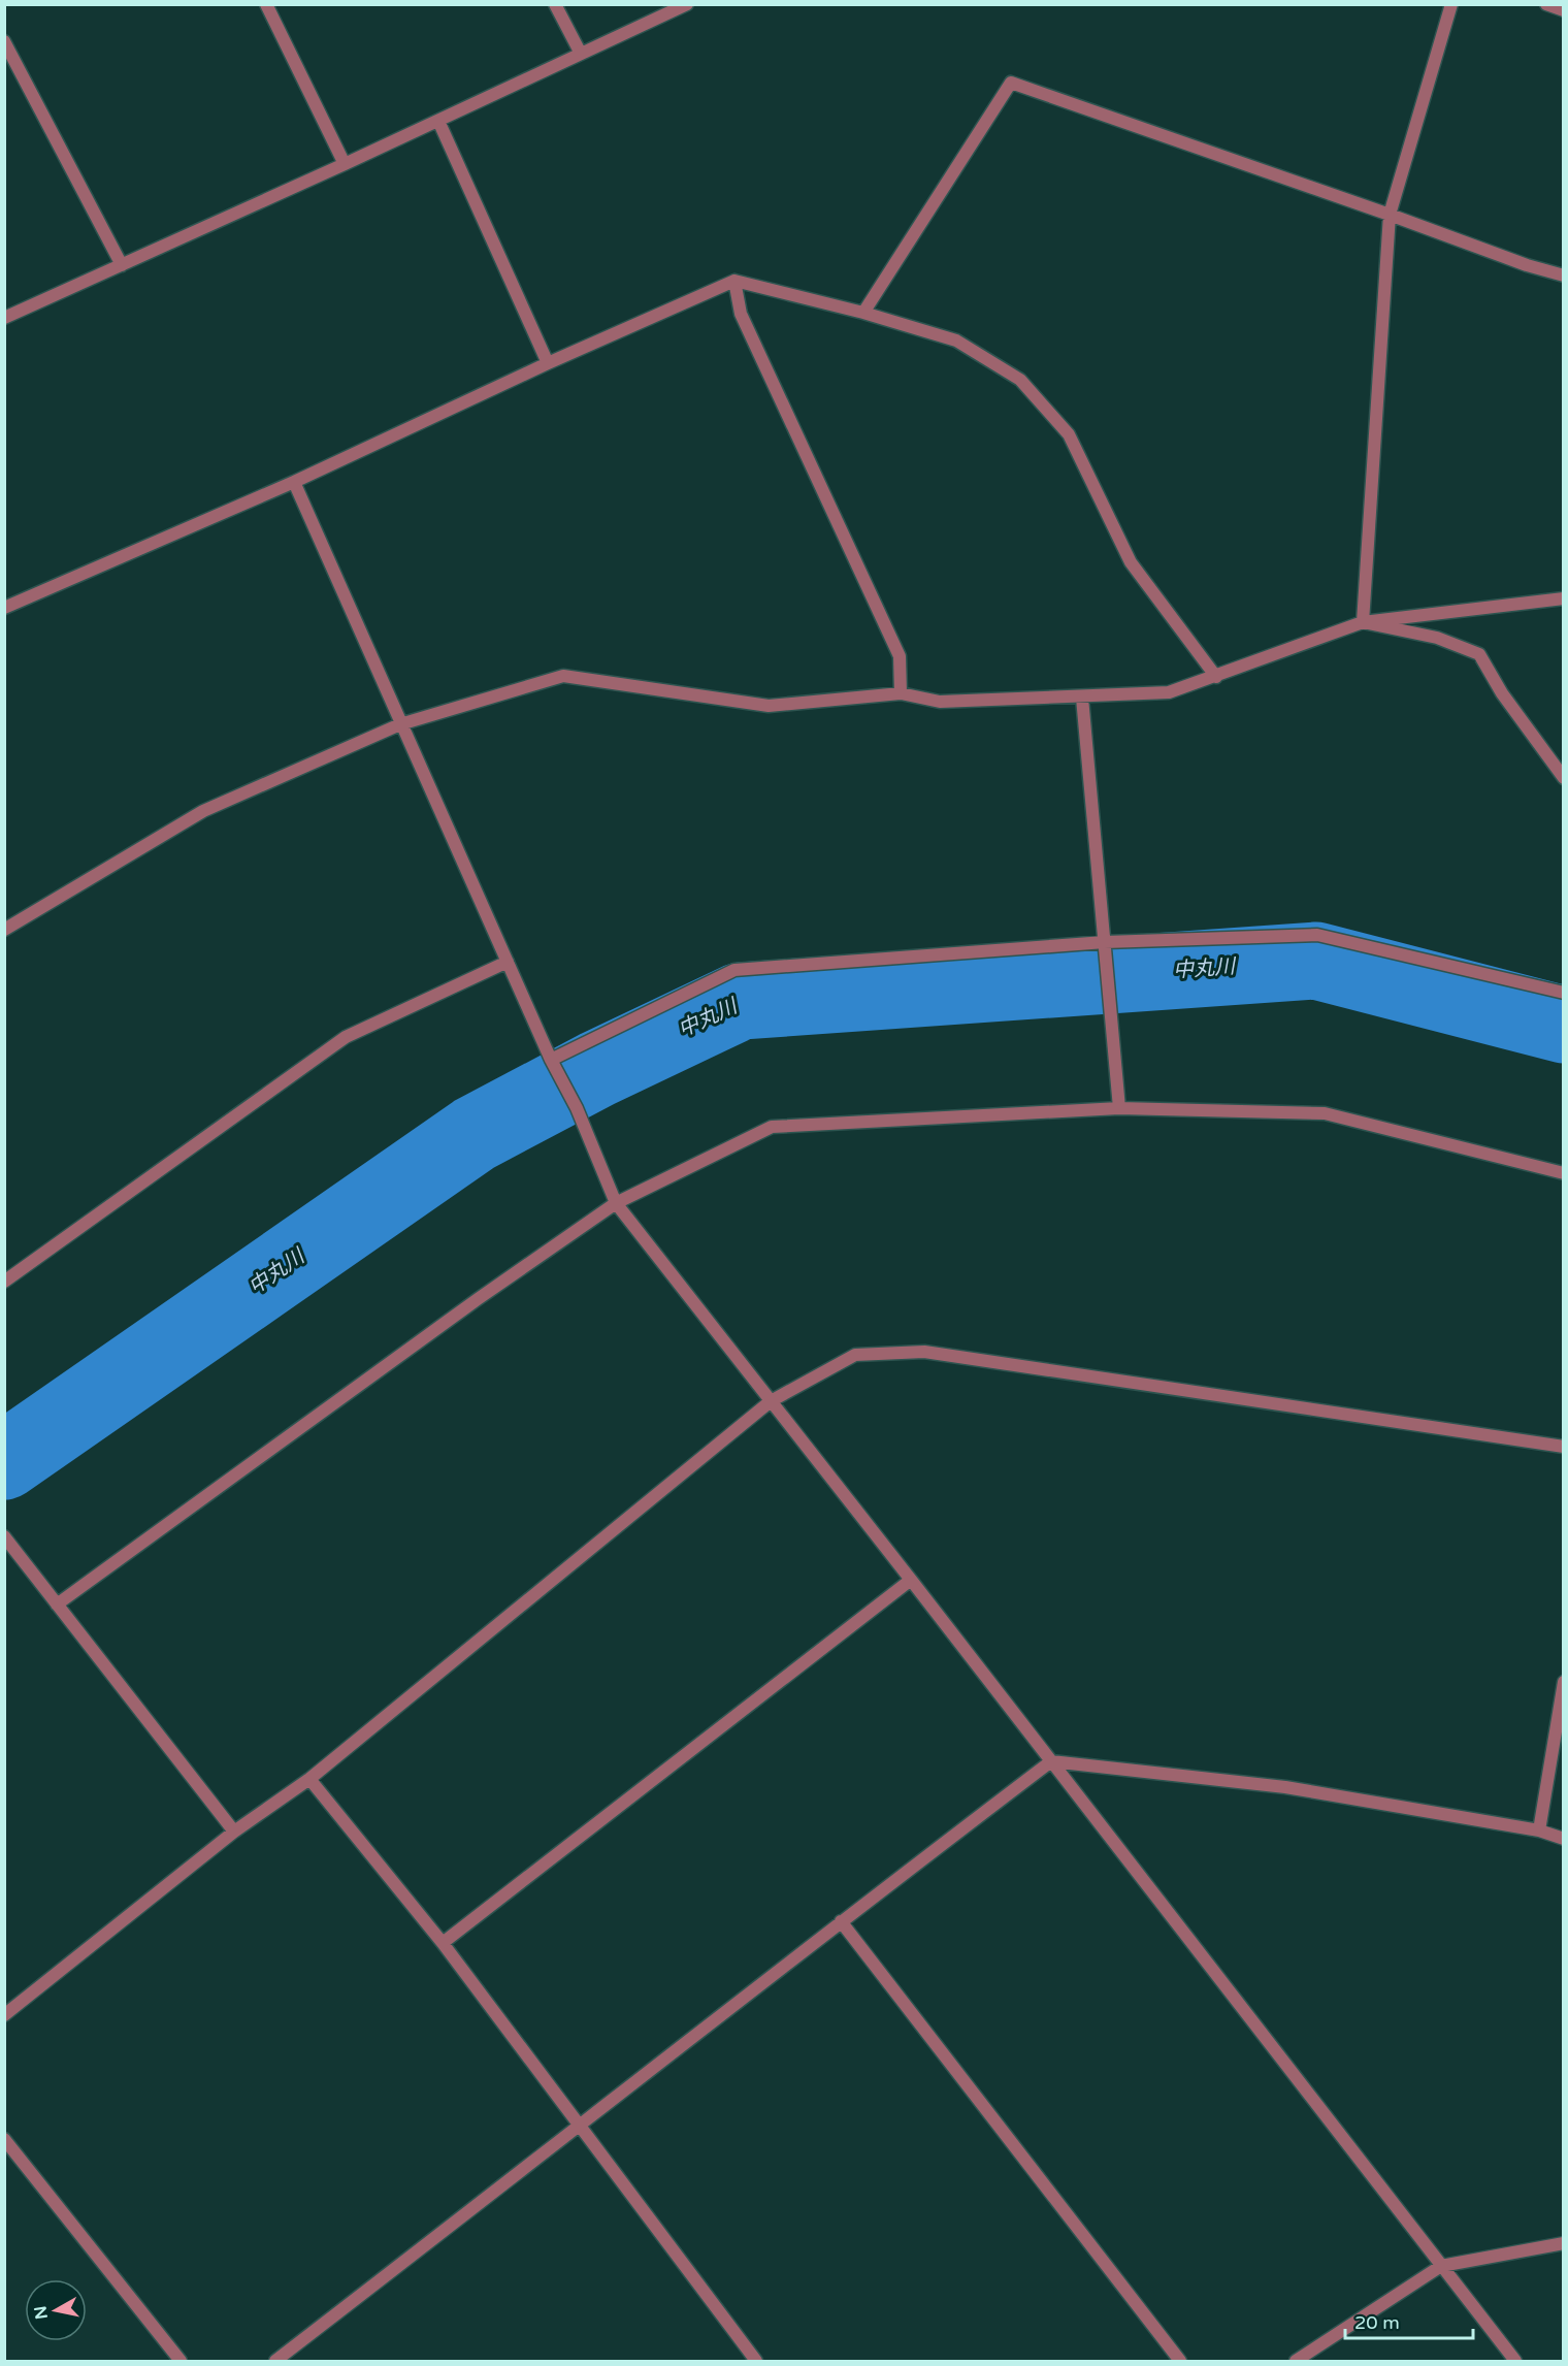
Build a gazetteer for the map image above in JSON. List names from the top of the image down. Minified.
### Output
{"water":["中丸川"],"scale_bar":"20 m","north":"left"}
